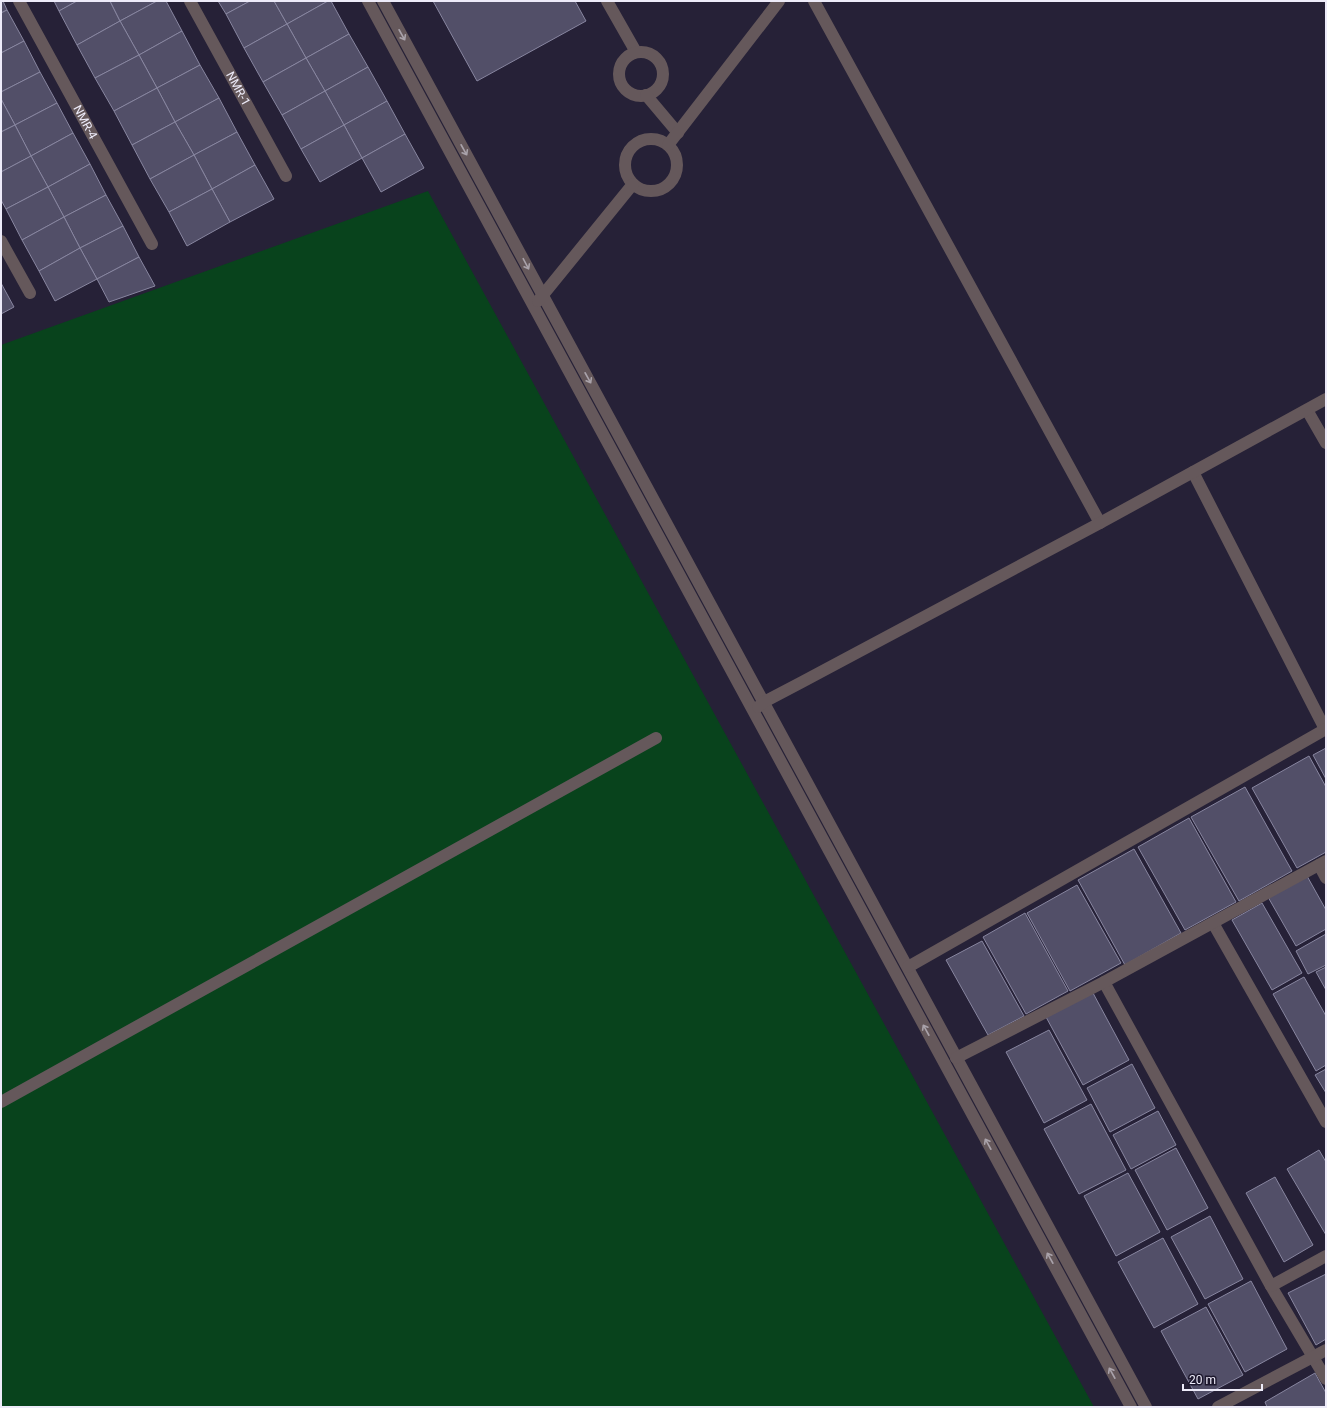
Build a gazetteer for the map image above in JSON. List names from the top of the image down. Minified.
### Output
{"streets":{"street":["NMR-1","NMR-4"]},"scale_bar":"20 m"}
